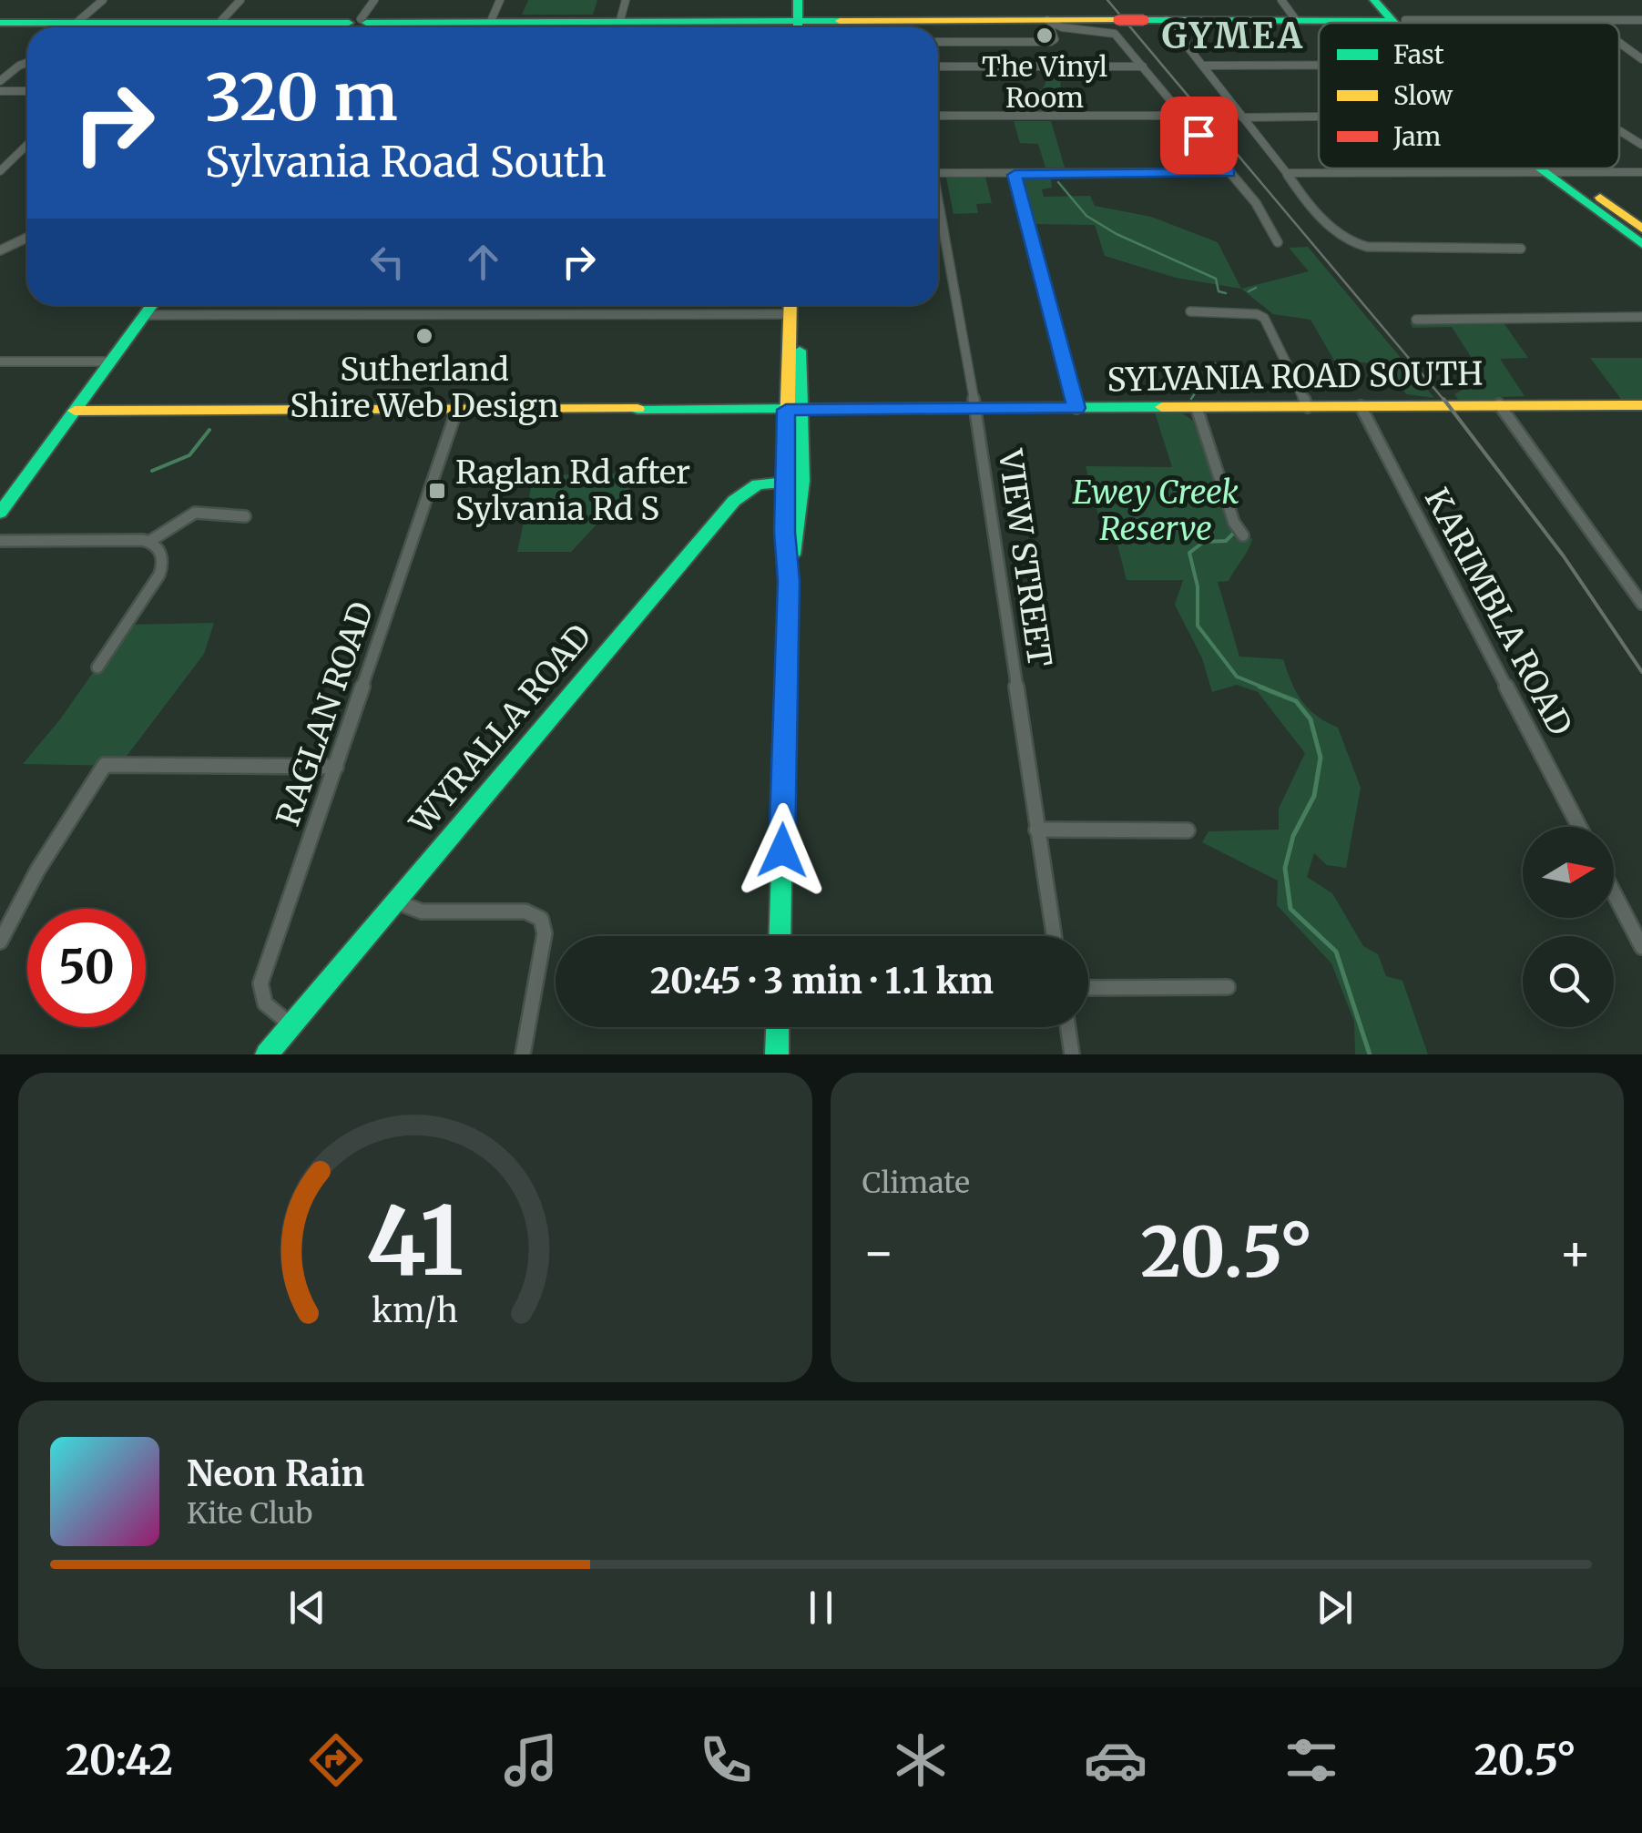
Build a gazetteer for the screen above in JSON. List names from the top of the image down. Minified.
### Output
{"streets":{"street":["SYLVANIA ROAD SOUTH","VIEW STREET","KARIMBLA ROAD","RAGLAN ROAD","WYRALLA ROAD"]},"crossings":[["SYLVANIA ROAD SOUTH","VIEW STREET"],["SYLVANIA ROAD SOUTH","KARIMBLA ROAD"],["SYLVANIA ROAD SOUTH","RAGLAN ROAD"],["RAGLAN ROAD","WYRALLA ROAD"]],"districts":["GYMEA"],"parks":["Ewey Creek Reserve"],"places":{"other":["The Vinyl Room","Sutherland Shire Web Design"],"transit":["Raglan Rd after Sylvania Rd S"]},"legend":["Fast","Slow","Jam"],"north":"right","page":{"turn":["320 m","Sylvania Road South"],"limit":"50","trip":"20:45 · 3 min · 1.1 km","tile":"Climate","heat":["−","20.5°","+"],"song":["Neon Rain","Kite Club"],"tabs":["20:42","20.5°"],"gauge":["41","km/h"]}}
